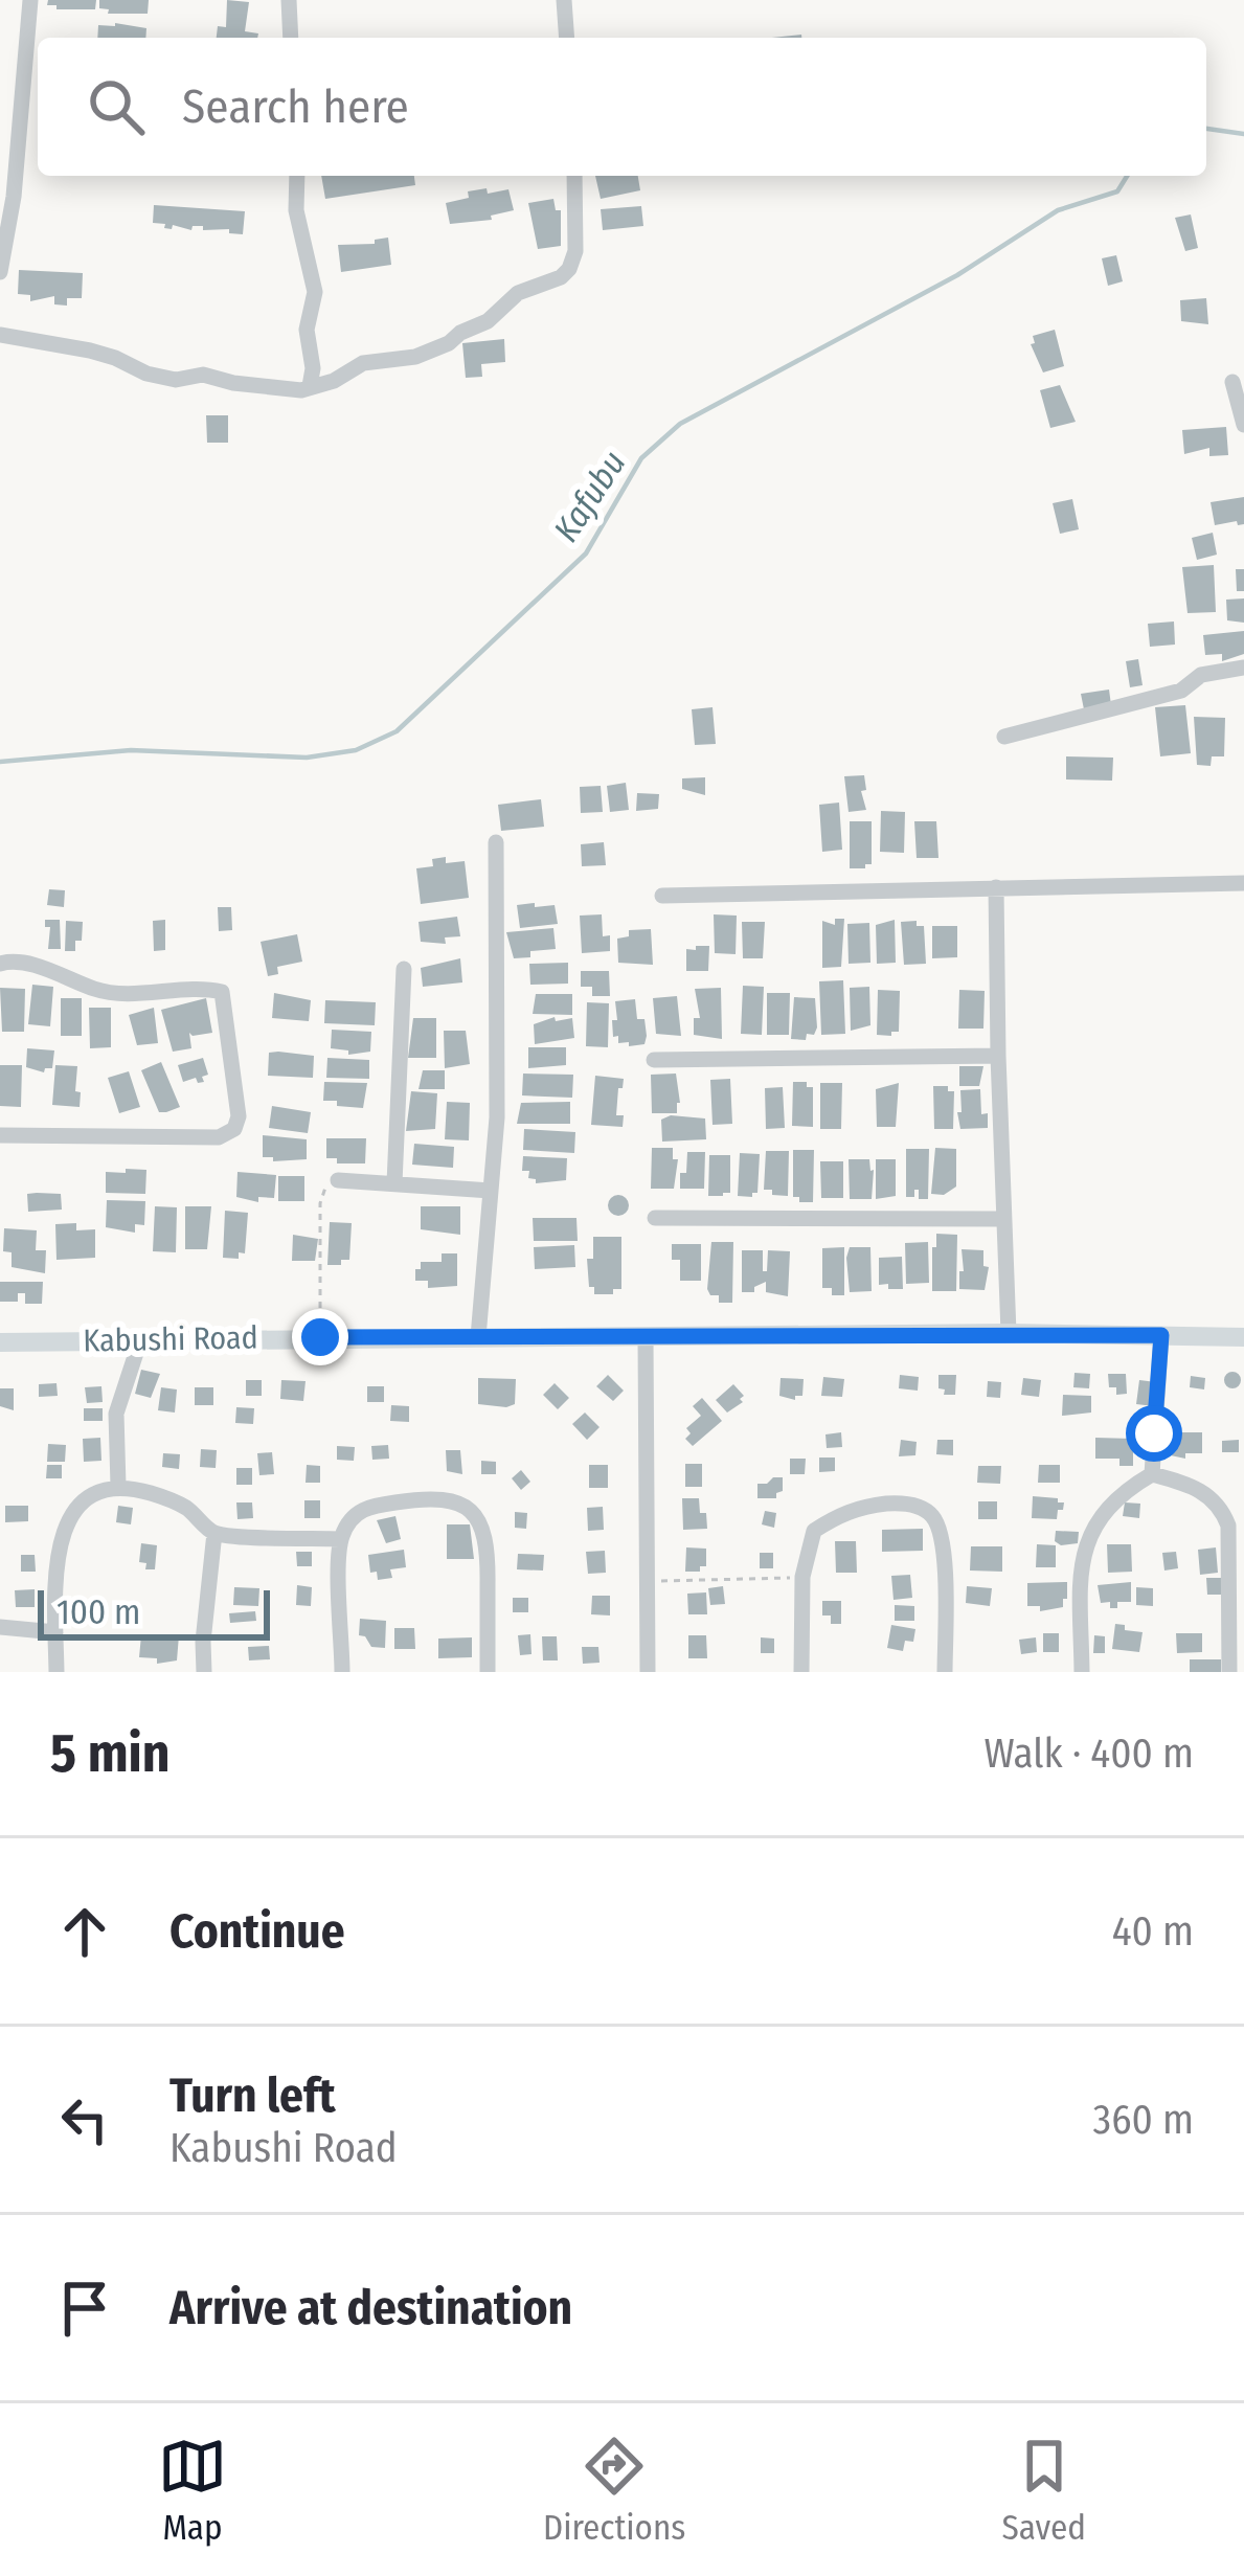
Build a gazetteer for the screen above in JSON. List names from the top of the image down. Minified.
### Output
{"streets":{"main road":["Kabushi Road"]},"water":["Kafubu"],"scale_bar":"100 m","page":{"search":"Search here","scale":"100 m","heading":["5 min","Walk · 400 m"],"list":[["Continue","40 m"],["Turn left","Kabushi Road","360 m"],"Arrive at destination"],"nav":["Map","Directions","Saved"]}}
